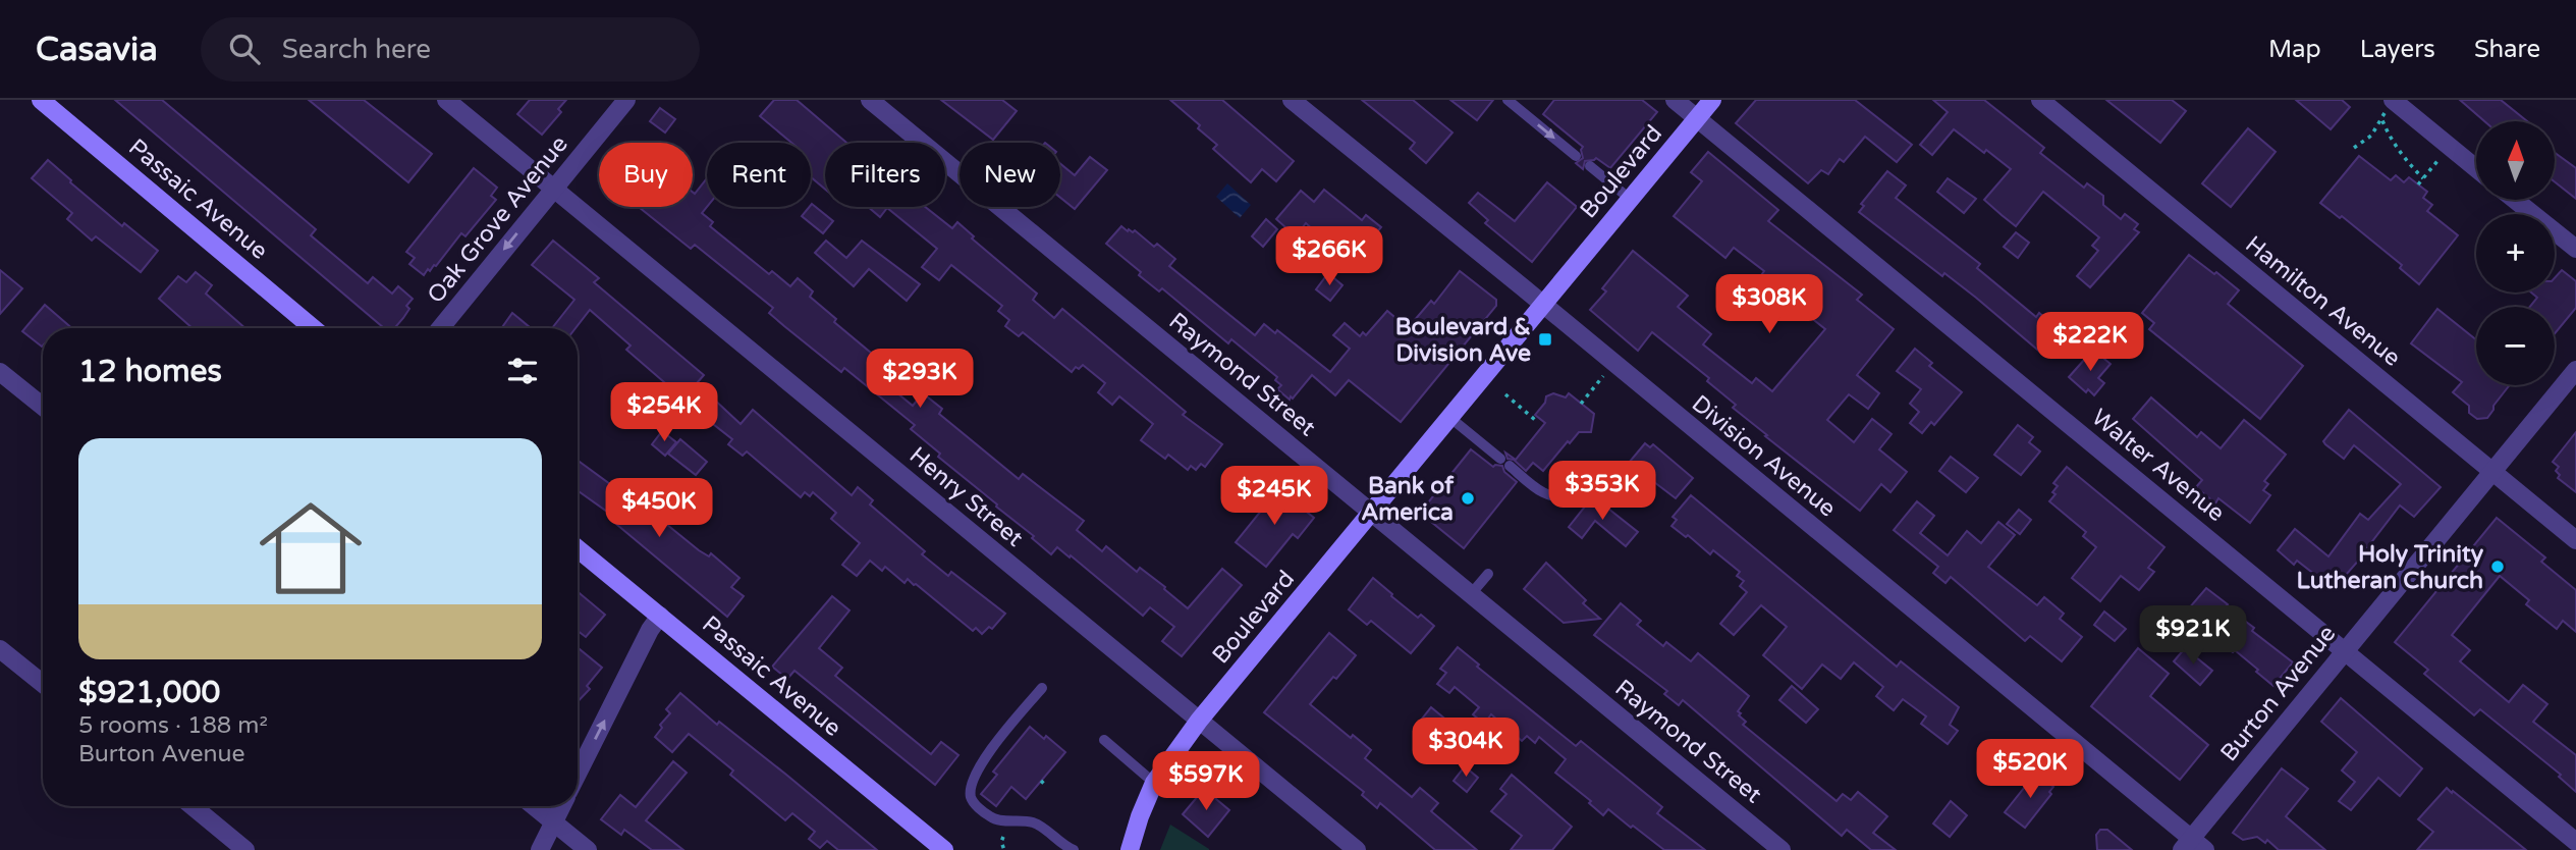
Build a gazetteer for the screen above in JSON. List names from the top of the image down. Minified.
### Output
{"streets":{"street":["Boulevard","Passaic Avenue","Oak Grove Avenue","Hamilton Avenue","Raymond Street","Division Avenue","Walter Avenue","Henry Street","Burton Avenue"]},"crossings":[["Boulevard","Raymond Street"],["Boulevard","Division Avenue"],["Boulevard","Walter Avenue"],["Boulevard","Henry Street"],["Oak Grove Avenue","Henry Street"],["Hamilton Avenue","Burton Avenue"],["Division Avenue","Burton Avenue"],["Walter Avenue","Burton Avenue"]],"one_way":["Oak Grove Avenue"],"places":{"transit":["Boulevard & Division Ave"],"other":["Bank of America","Holy Trinity Lutheran Church"]},"north":"top","page":{"header":"Casavia","search":"Search here","nav":["Map","Layers","Share"],"map_buttons":["+","−"],"chip":["Buy","Rent","Filters","New"],"price":["$266K","$308K","$222K","$293K","$254K","$353K","$245K","$450K","$921K","$304K","$520K","$597K"],"heading":"12 homes","list":[{"name":"$921,000","note":"5 rooms · 188 m² · Burton Avenue"}]}}
